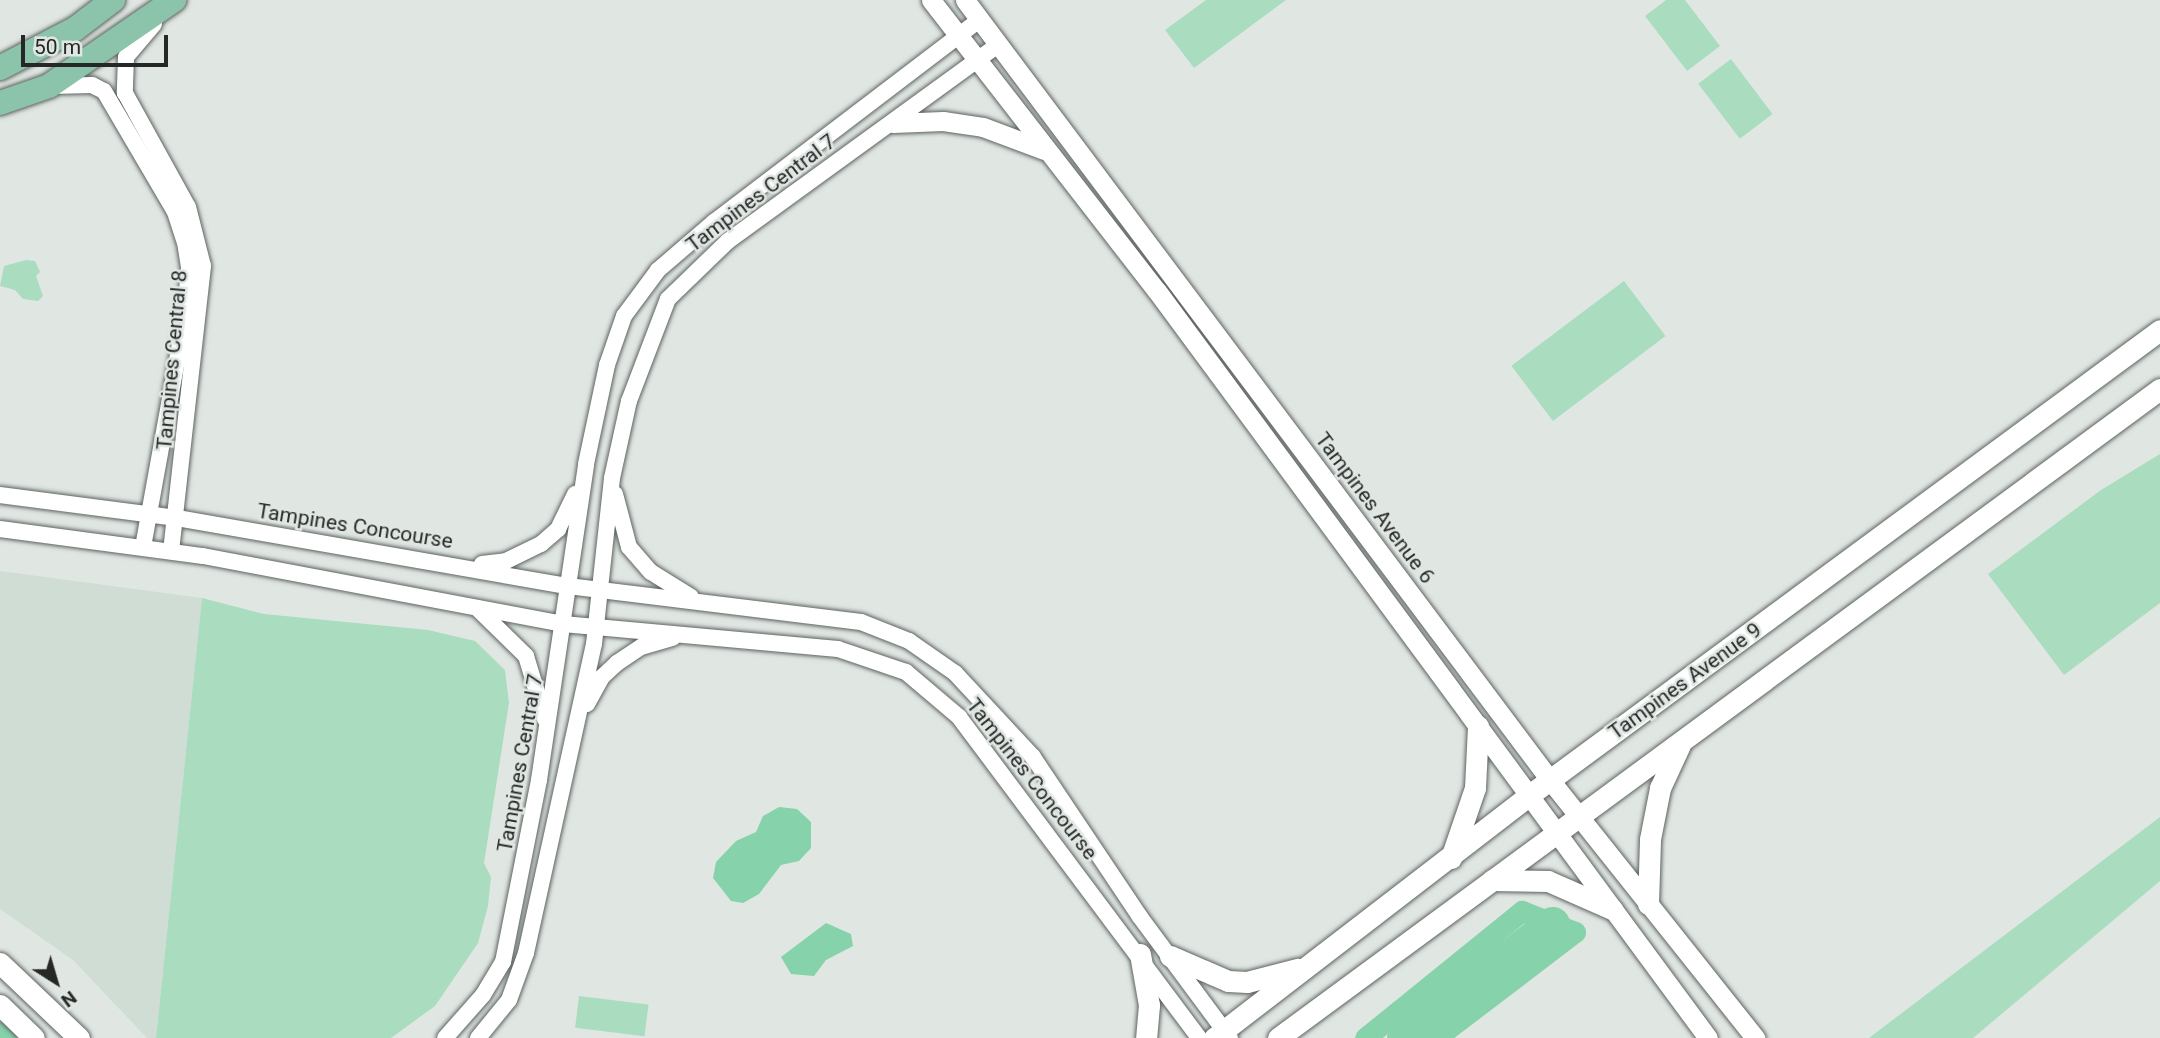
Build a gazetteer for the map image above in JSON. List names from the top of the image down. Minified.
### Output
{"streets":{"main road":["Tampines Avenue 9"],"street":["Tampines Central 7","Tampines Central 8","Tampines Avenue 6","Tampines Concourse"]},"crossings":[["Tampines Central 7","Tampines Avenue 6"],["Tampines Central 7","Tampines Concourse"],["Tampines Central 8","Tampines Concourse"],["Tampines Avenue 6","Tampines Avenue 9"],["Tampines Concourse","Tampines Avenue 9"]],"scale_bar":"50 m","north":"bottom right"}
